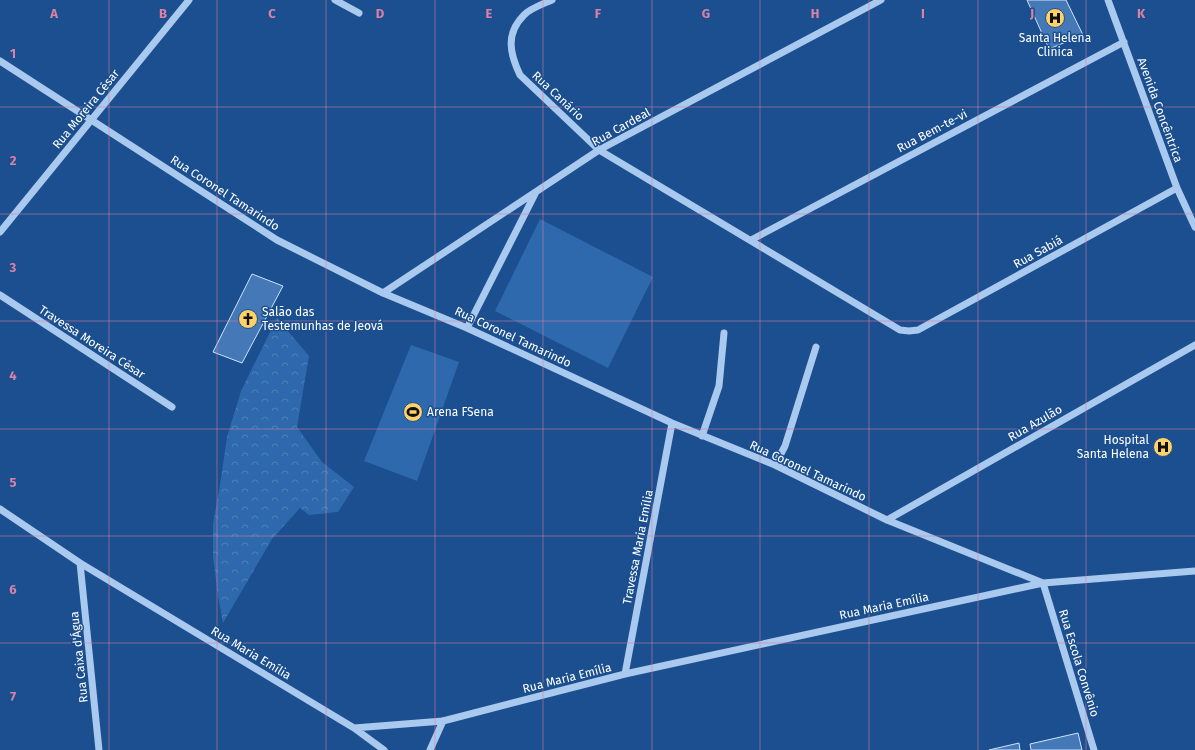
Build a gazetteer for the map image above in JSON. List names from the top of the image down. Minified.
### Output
{"streets":{"street":["Rua Canário","Rua Moreira César","Avenida Concêntrica","Rua Cardeal","Rua Bem-te-vi","Rua Coronel Tamarindo","Rua Sabiá","Travessa Moreira César","Rua Azulão","Travessa Maria Emília","Rua Maria Emília","Rua Caixa d'Água","Rua Escola Convênio"]},"crossings":[["Rua Canário","Rua Cardeal"],["Rua Canário","Rua Bem-te-vi"],["Rua Canário","Rua Sabiá"],["Rua Moreira César","Rua Coronel Tamarindo"],["Avenida Concêntrica","Rua Bem-te-vi"],["Avenida Concêntrica","Rua Sabiá"],["Rua Cardeal","Rua Coronel Tamarindo"],["Rua Coronel Tamarindo","Rua Azulão"],["Rua Coronel Tamarindo","Travessa Maria Emília"],["Rua Coronel Tamarindo","Rua Maria Emília"],["Rua Coronel Tamarindo","Rua Escola Convênio"],["Travessa Maria Emília","Rua Maria Emília"],["Rua Maria Emília","Rua Caixa d'Água"],["Rua Maria Emília","Rua Escola Convênio"]],"places":{"hospital":["Santa Helena Clinica","Hospital Santa Helena"],"church":["Salão das Testemunhas de Jeová"],"sports":["Arena FSena"]},"grid":{"columns":["A","B","C","D","E","F","G","H","I","J","K"],"rows":["1","2","3","4","5","6","7"]}}
